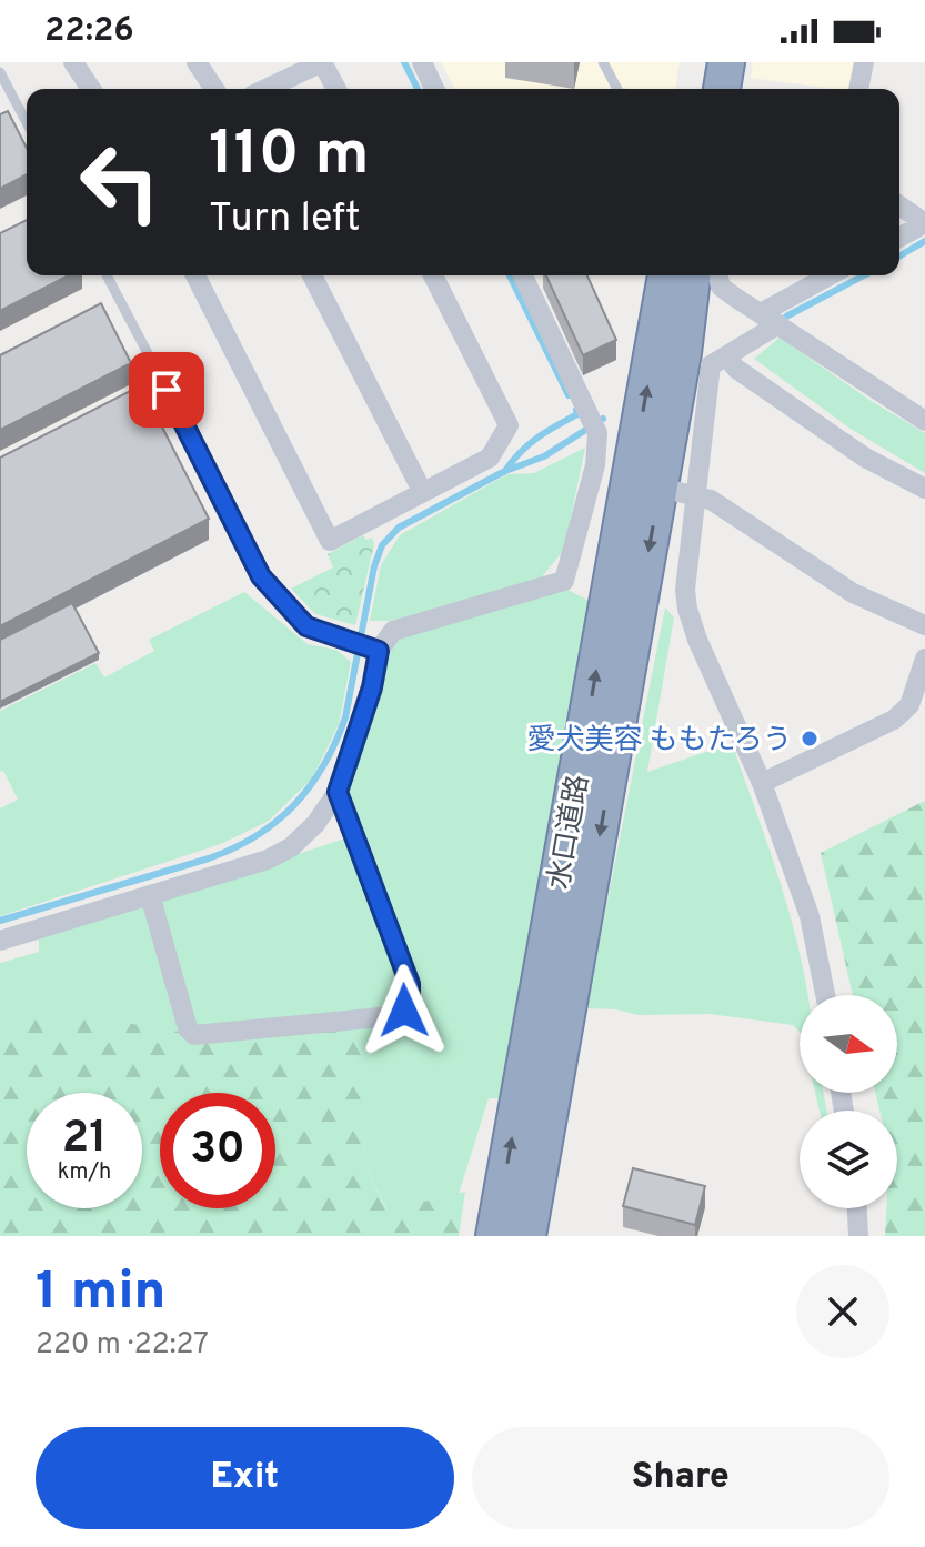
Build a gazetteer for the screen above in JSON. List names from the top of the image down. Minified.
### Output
{"streets":{"highway":["水口道路"]},"places":["愛犬美容 ももたろう"],"north":"right","page":{"status":"22:26","turn":["110 m","Turn left"],"speed":"21 km/h","limit":"30","heading":["1 min","220 m · 22:27"],"buttons":["Exit","Share"]}}
